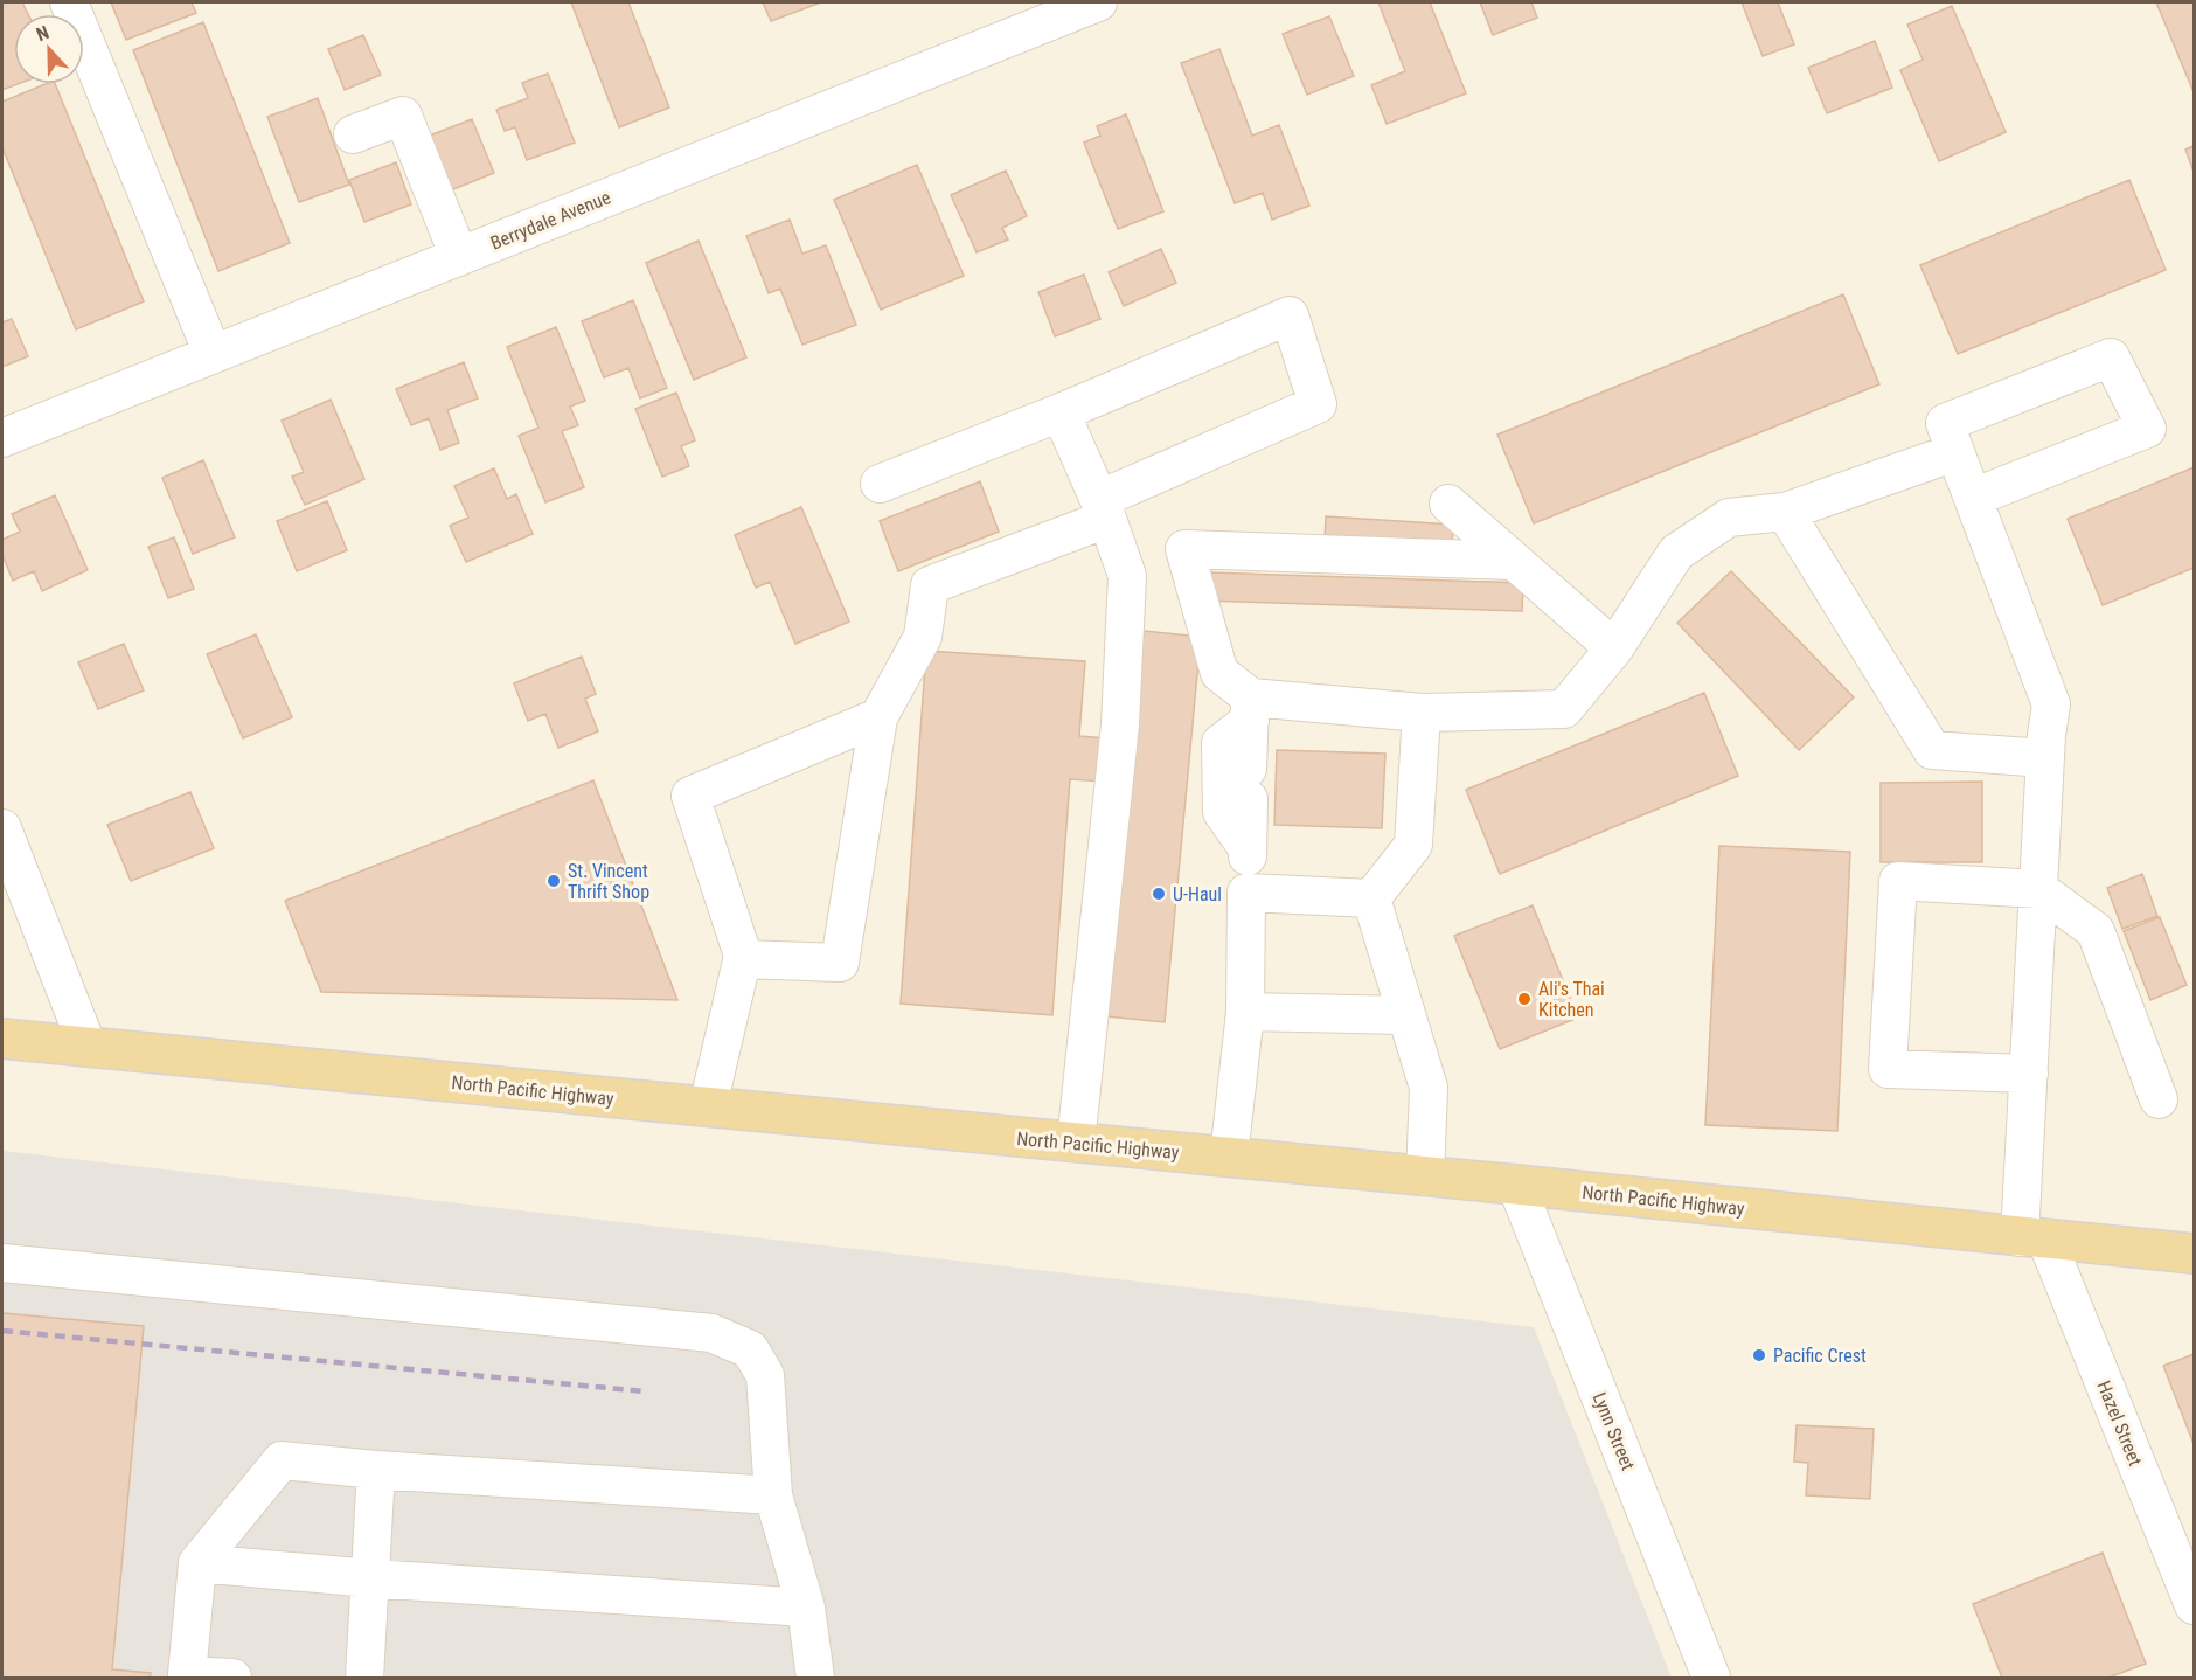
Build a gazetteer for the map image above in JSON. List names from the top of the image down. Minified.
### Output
{"streets":{"main road":["North Pacific Highway"],"street":["Berrydale Avenue","Hazel Street","Lynn Street"]},"crossings":[["North Pacific Highway","Hazel Street"],["North Pacific Highway","Lynn Street"]],"places":["St. Vincent Thrift Shop","U-Haul","Ali's Thai Kitchen","Pacific Crest"],"north":"top"}
